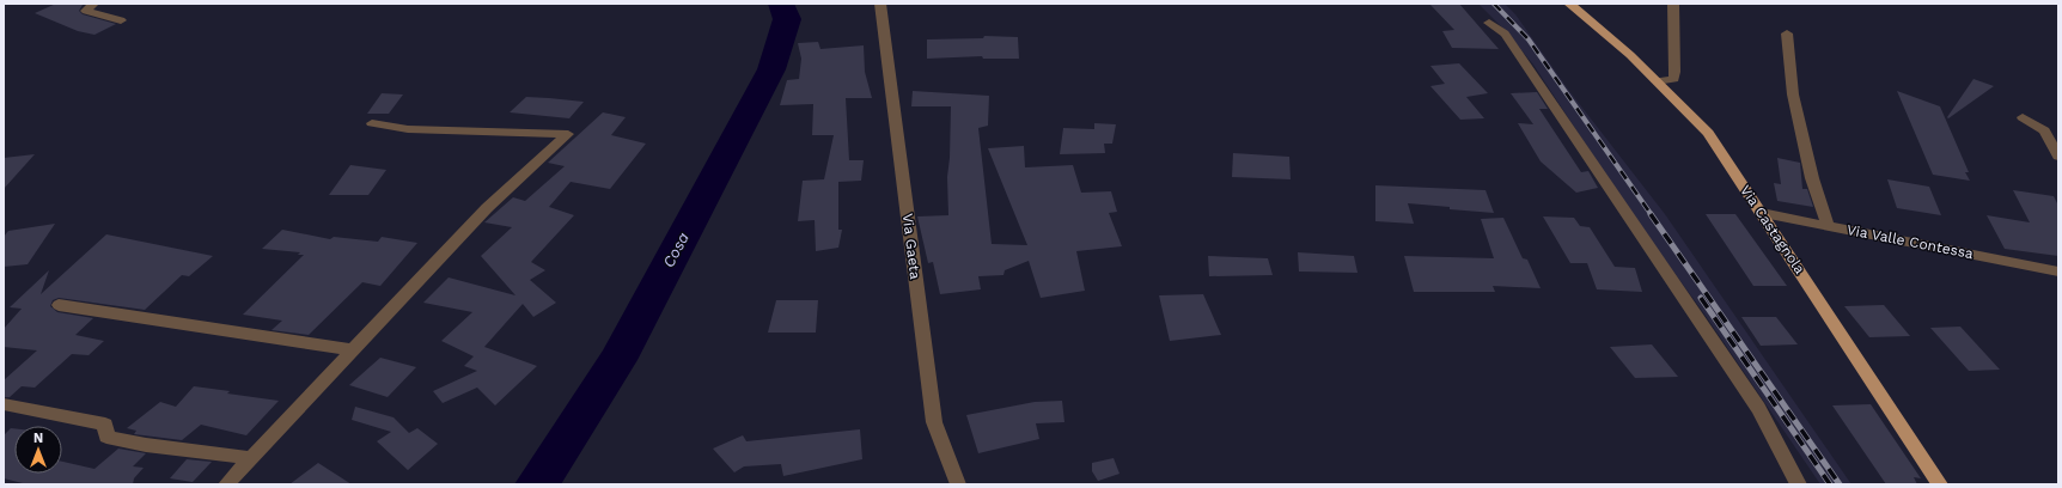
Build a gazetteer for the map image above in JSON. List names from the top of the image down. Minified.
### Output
{"streets":{"main road":["Via Castagnola"],"street":["Via Valle Contessa","Via Gaeta"]},"crossings":[["Via Castagnola","Via Valle Contessa"]],"water":["Cosa"],"north":"top"}
